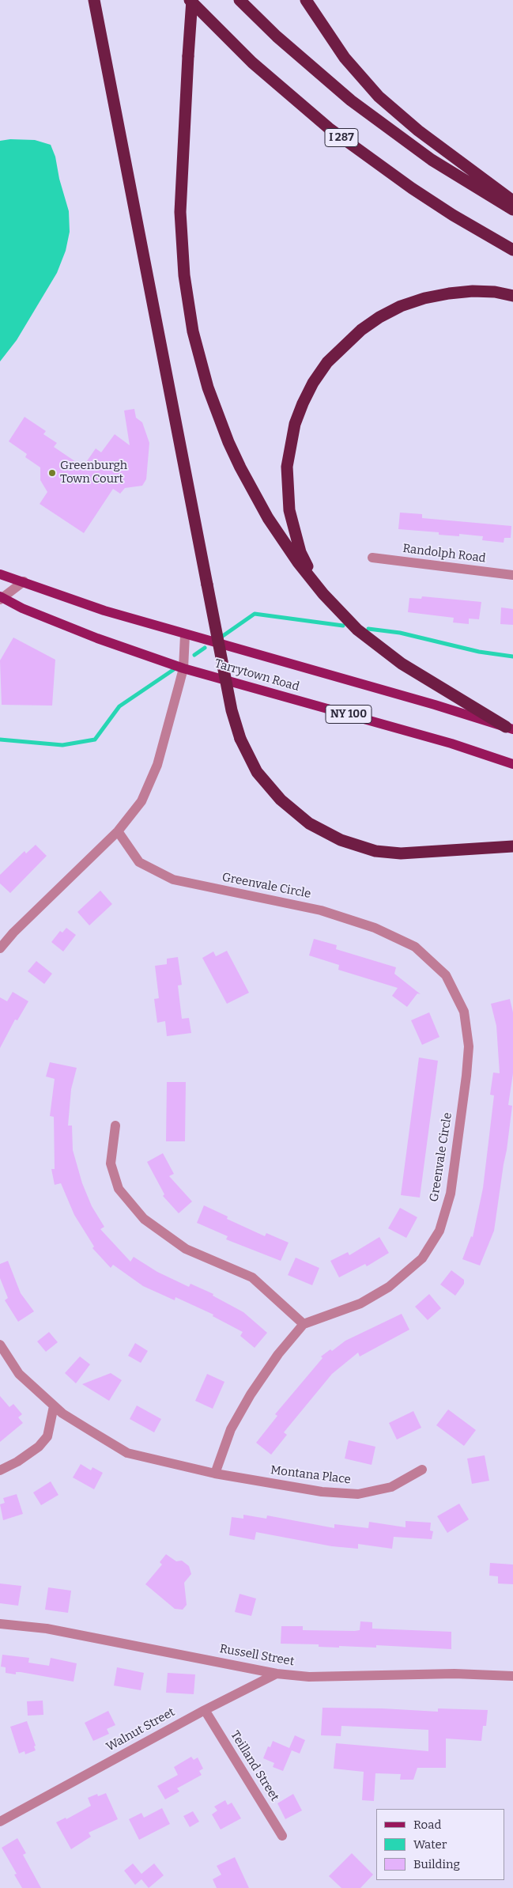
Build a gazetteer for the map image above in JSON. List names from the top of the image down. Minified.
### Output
{"streets":{"highway":["I 287"],"main road":["Tarrytown Road","NY 100"],"street":["Randolph Road","Greenvale Circle","Montana Place","Russell Street","Walnut Street","Teilland Street"]},"crossings":[["Russell Street","Walnut Street"],["Walnut Street","Teilland Street"]],"places":["Greenburgh Town Court"],"legend":["Road","Water","Building"]}
